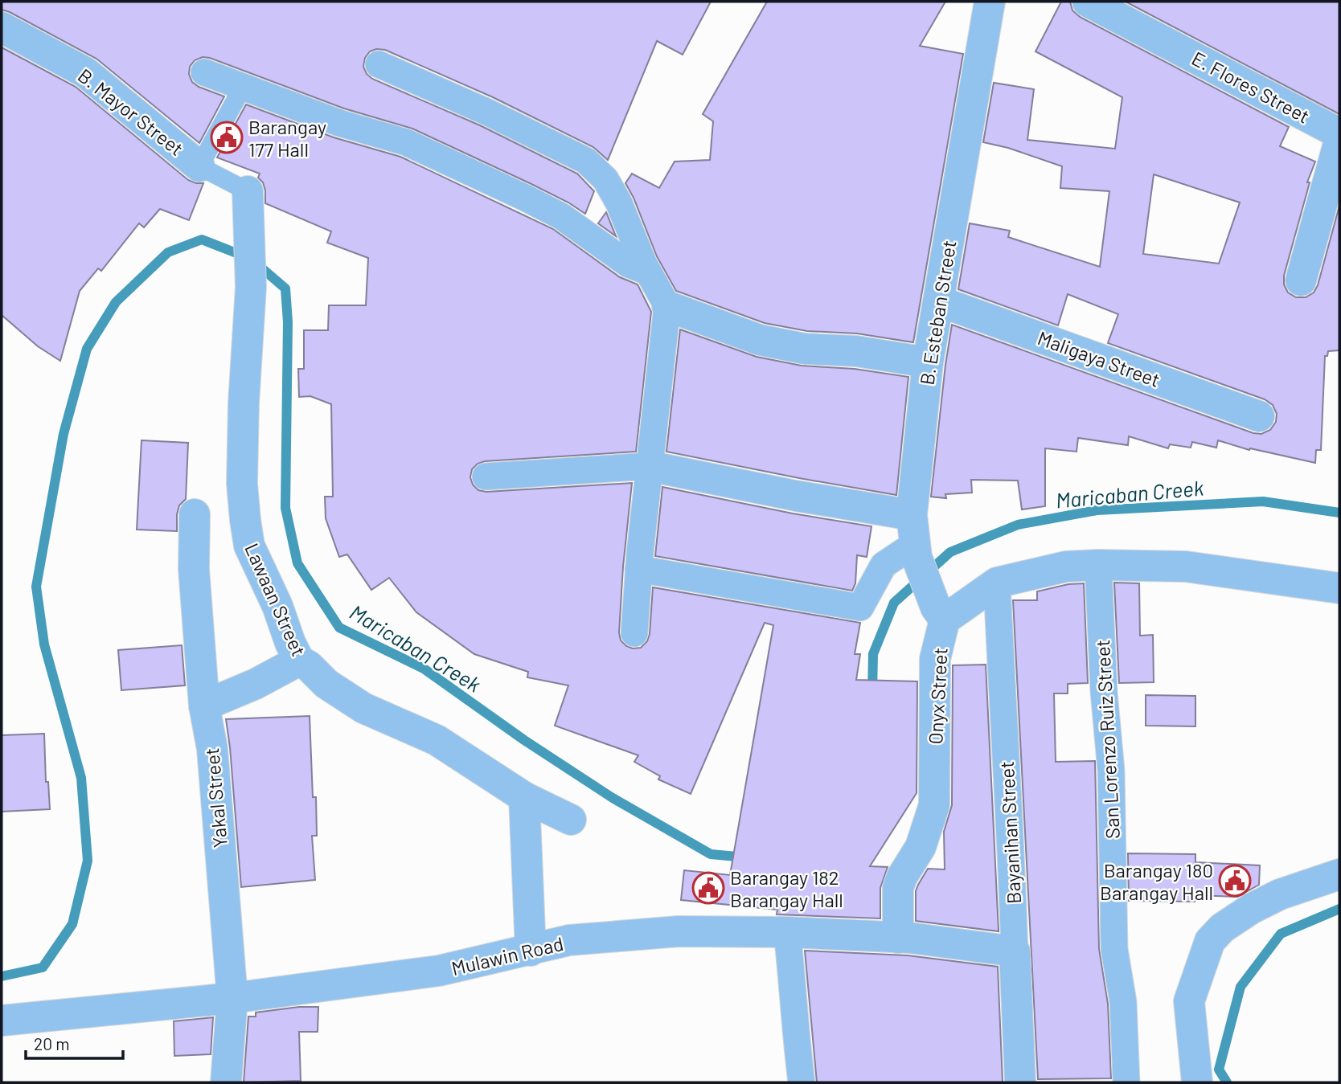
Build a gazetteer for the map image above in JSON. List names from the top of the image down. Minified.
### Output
{"streets":{"street":["E. Flores Street","B. Mayor Street","B. Esteban Street","Maligaya Street","Lawaan Street","Onyx Street","San Lorenzo Ruiz Street","Yakal Street","Bayanihan Street","Mulawin Road"]},"crossings":[["B. Esteban Street","Maligaya Street"],["B. Esteban Street","Onyx Street"],["Onyx Street","San Lorenzo Ruiz Street"],["Onyx Street","Bayanihan Street"],["Onyx Street","Mulawin Road"],["Yakal Street","Mulawin Road"],["Bayanihan Street","Mulawin Road"]],"water":["Maricaban Creek"],"places":{"public building":["Barangay 177 Hall","Barangay 180 Barangay Hall","Barangay 182 Barangay Hall"]},"scale_bar":"20 m"}
